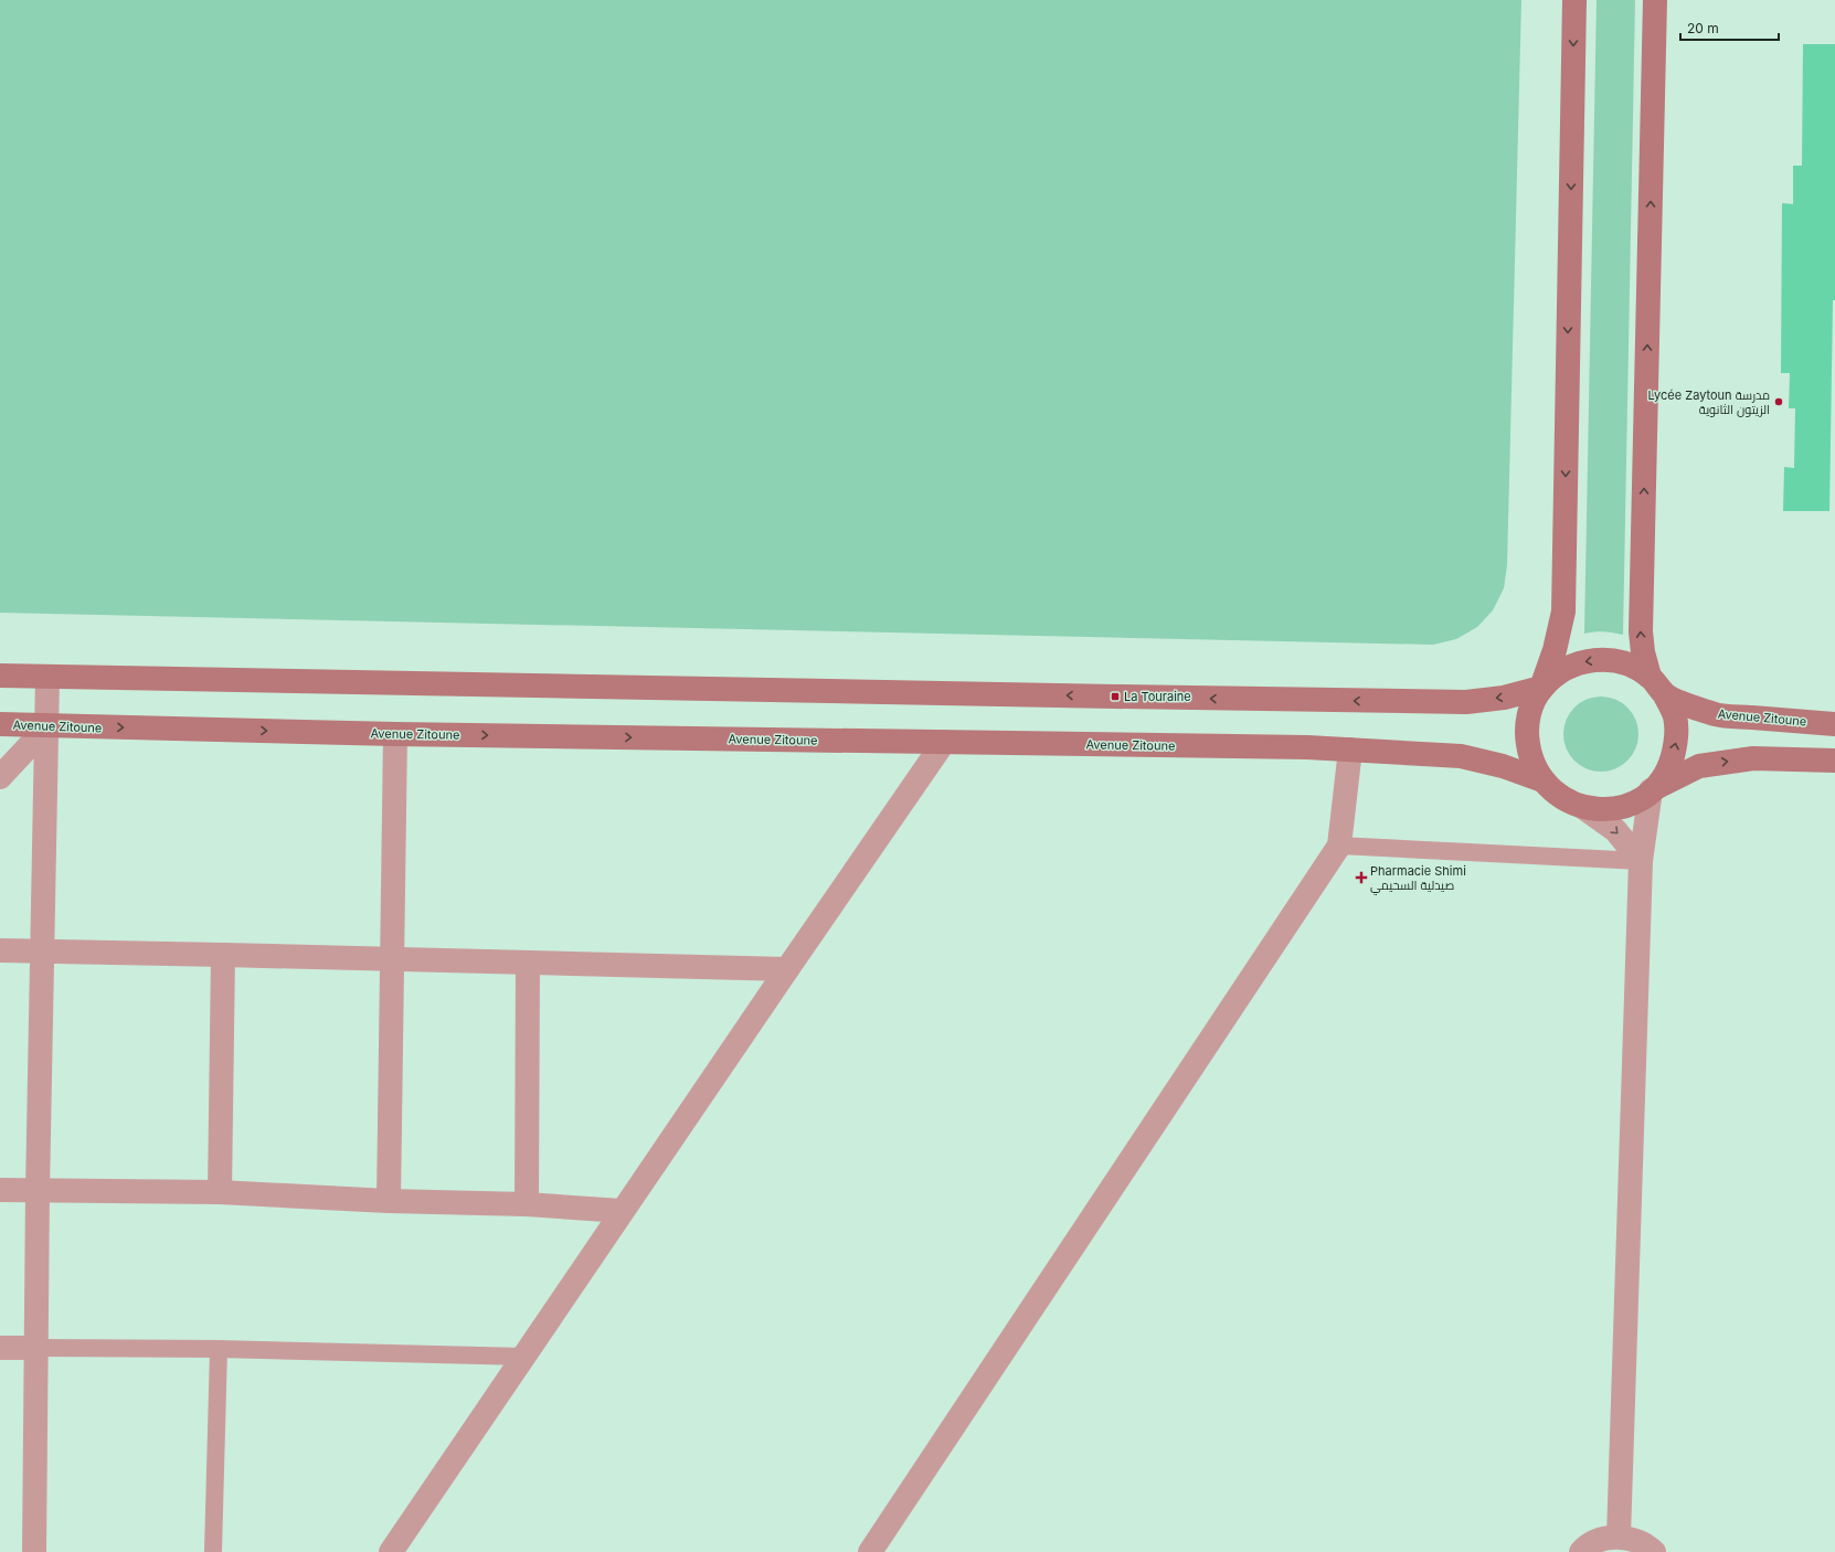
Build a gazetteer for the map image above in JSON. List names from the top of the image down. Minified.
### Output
{"streets":{"main road":["Avenue Zitoune"]},"places":{"other":["Lycée Zaytoun مدرسة الزيتون الثانوية"],"transit":["La Touraine"],"health":["Pharmacie Shimi صيدلية السحيمي"]},"scale_bar":"20 m"}
